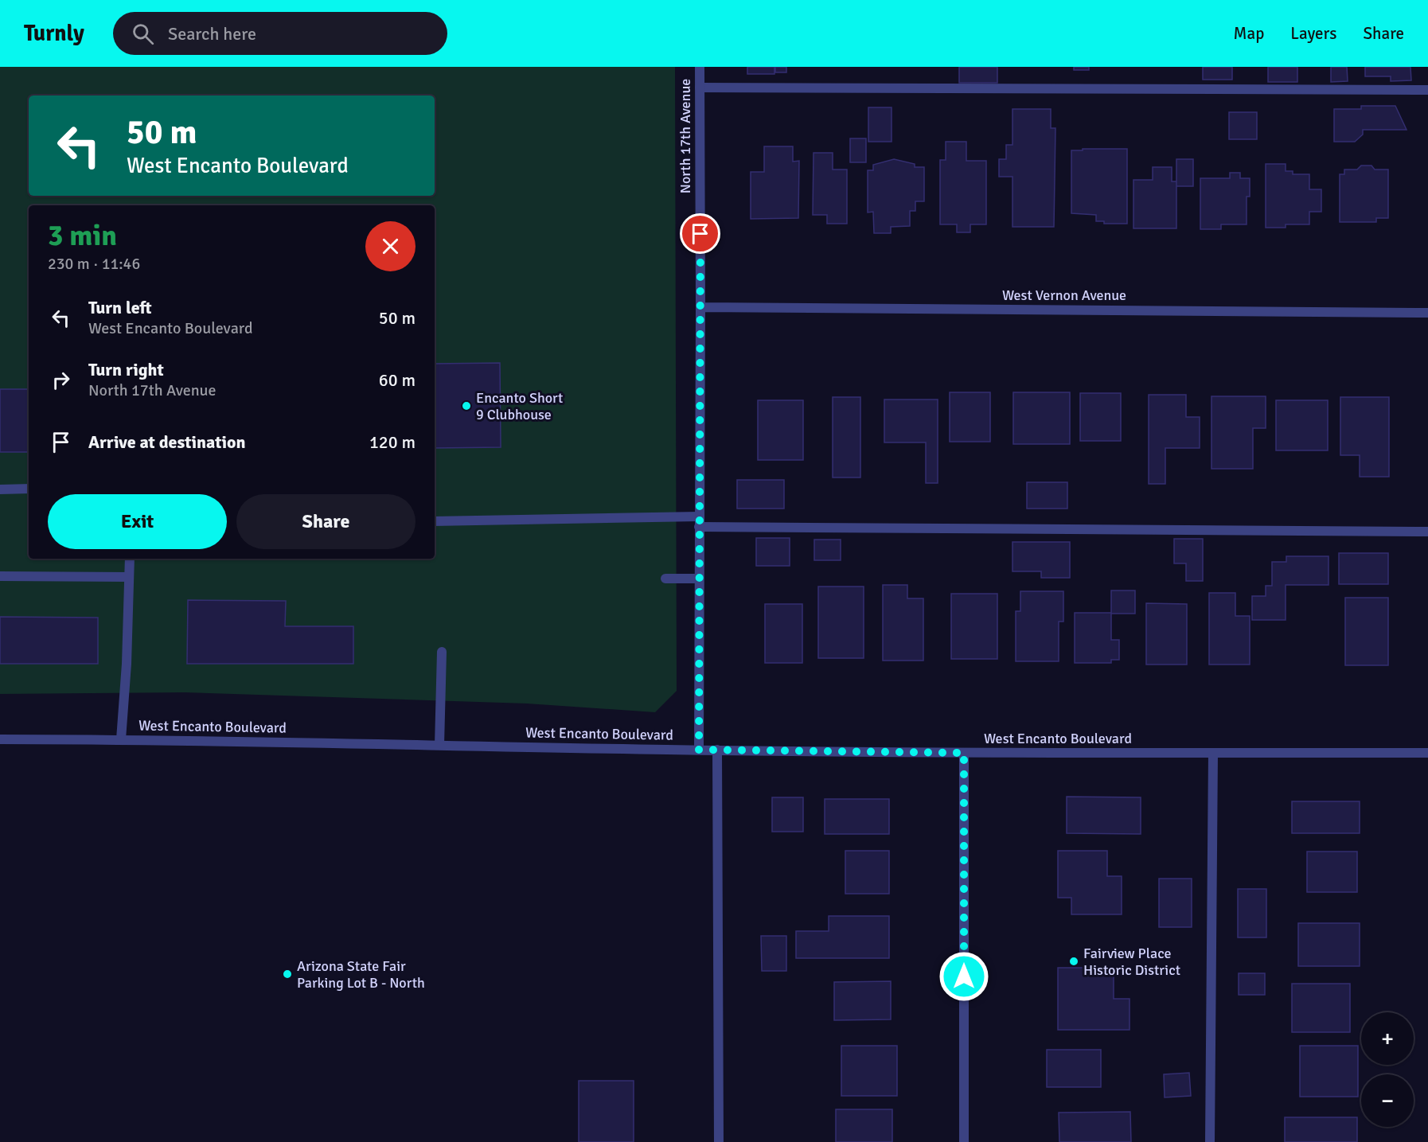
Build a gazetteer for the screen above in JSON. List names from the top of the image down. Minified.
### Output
{"streets":{"street":["North 17th Avenue","West Vernon Avenue","West Encanto Boulevard"]},"crossings":[["North 17th Avenue","West Vernon Avenue"],["North 17th Avenue","West Encanto Boulevard"]],"places":["Encanto Short 9 Clubhouse","Fairview Place Historic District","Arizona State Fair Parking Lot B - North"],"page":{"header":"Turnly","search":"Search here","nav":["Map","Layers","Share"],"turn":["50 m","West Encanto Boulevard"],"heading":["3 min","230 m · 11:46"],"list":[{"name":"Turn left","note":"West Encanto Boulevard","value":"50 m"},{"name":"Turn right","note":"North 17th Avenue","value":"60 m"},{"name":"Arrive at destination","value":"120 m"}],"buttons":["Exit","Share"],"map_buttons":["+","−"]}}
